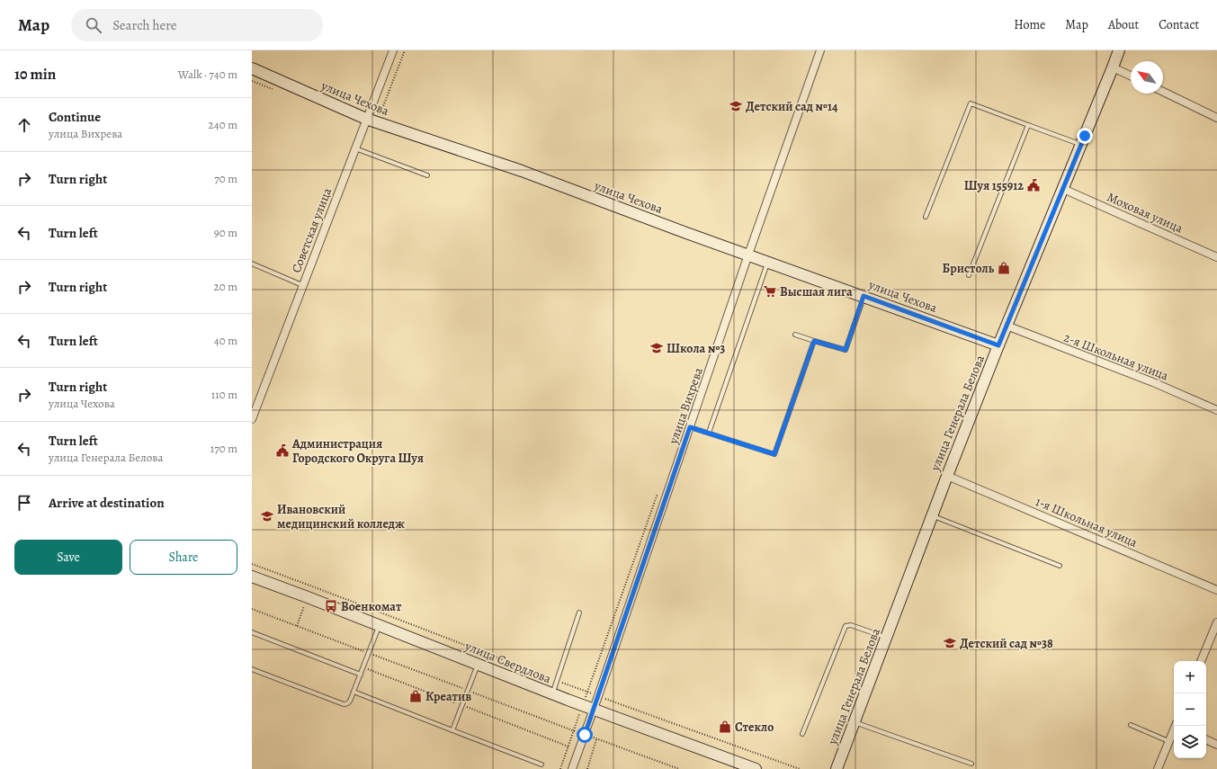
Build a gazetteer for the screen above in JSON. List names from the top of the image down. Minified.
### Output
{"streets":{"street":["улица Чехова","Моховая улица","Советская улица","2-я Школьная улица","улица Вихрева","улица Генерала Белова","1-я Школьная улица","улица Свердлова"]},"crossings":[["улица Чехова","Советская улица"],["улица Чехова","улица Вихрева"],["улица Чехова","улица Генерала Белова"],["Моховая улица","улица Генерала Белова"],["2-я Школьная улица","улица Генерала Белова"],["улица Вихрева","улица Свердлова"],["улица Генерала Белова","1-я Школьная улица"]],"places":{"school or university":["Детский сад №14","Школа №3","Ивановский медицинский колледж","Детский сад №38"],"public building":["Шуя 155912","Администрация Городского Округа Шуя"],"shop":["Бристоль","Креатив","Стекло"],"supermarket":["Высшая лига"],"bus stop":["Военкомат"]},"north":"top left","page":{"header":"Map","search":"Search here","nav":["Home","Map","About","Contact"],"heading":["10 min","Walk · 740 m"],"list":[["Continue","улица Вихрева","240 m"],["Turn right","70 m"],["Turn left","90 m"],["Turn right","20 m"],["Turn left","40 m"],["Turn right","улица Чехова","110 m"],["Turn left","улица Генерала Белова","170 m"],"Arrive at destination"],"buttons":["Save","Share"],"map_buttons":["+","−"]}}
